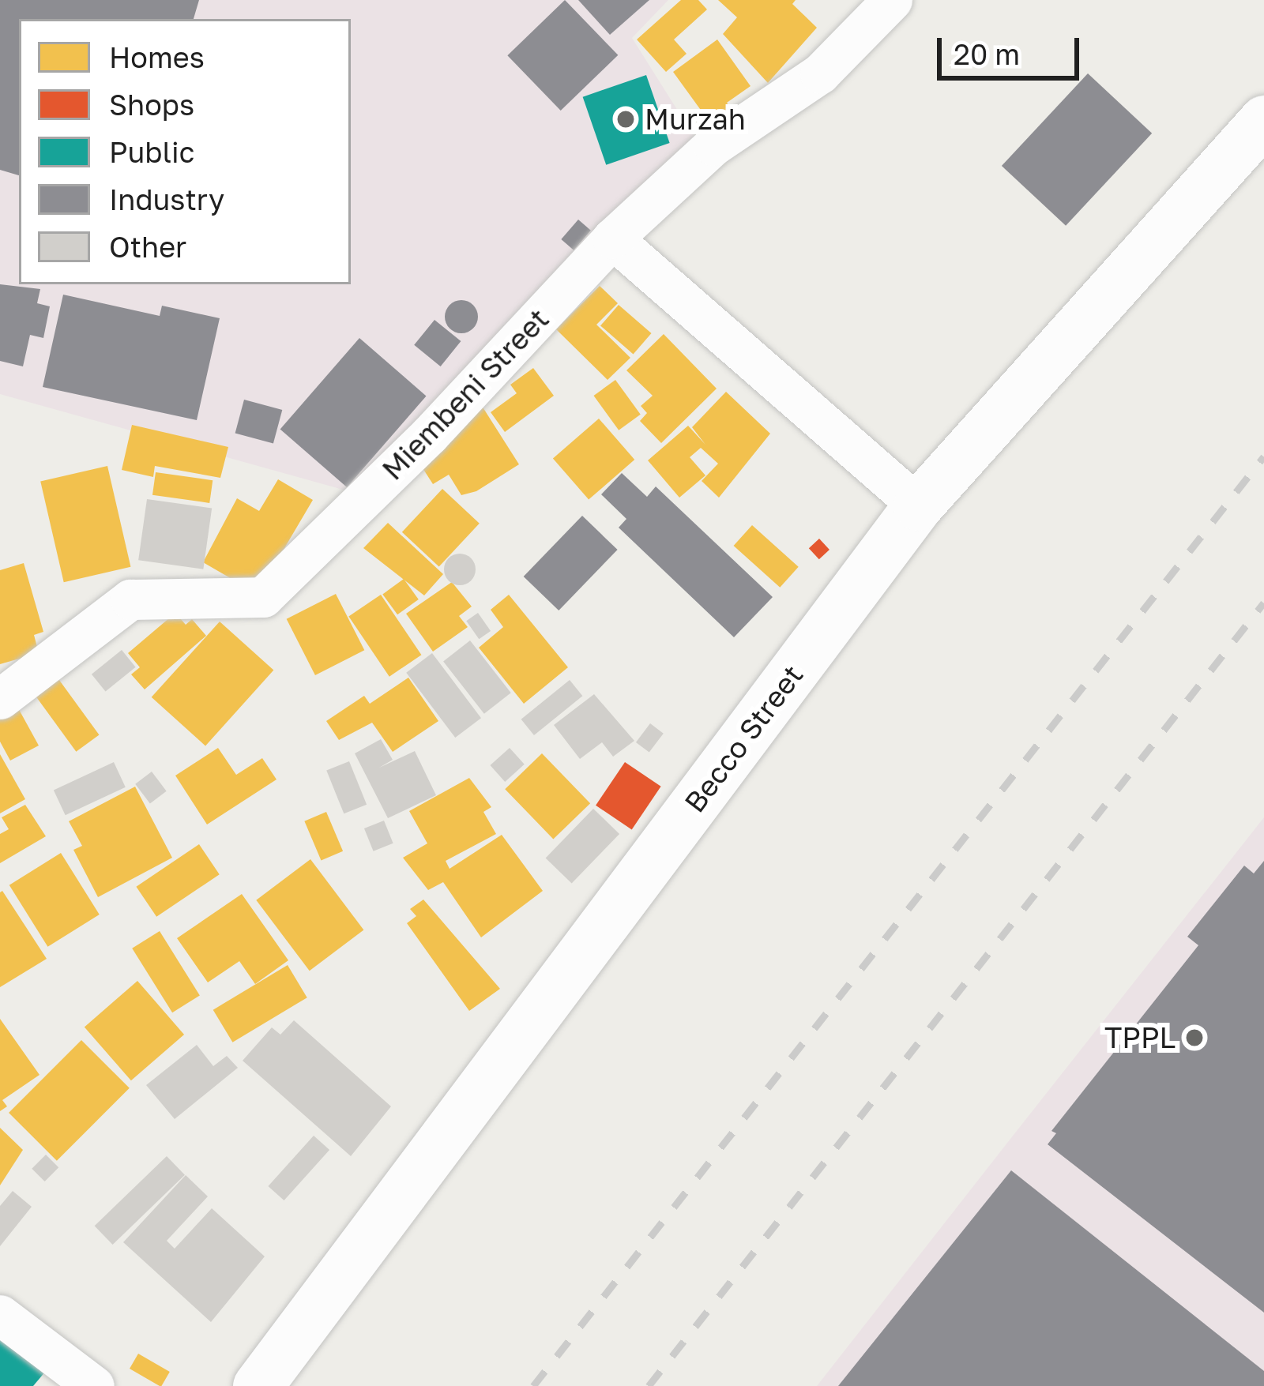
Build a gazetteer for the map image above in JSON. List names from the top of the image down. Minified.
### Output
{"streets":{"street":["Miembeni Street","Becco Street"]},"places":["Murzah","TPPL"],"legend":["Homes","Shops","Public","Industry","Other"],"scale_bar":"20 m"}
